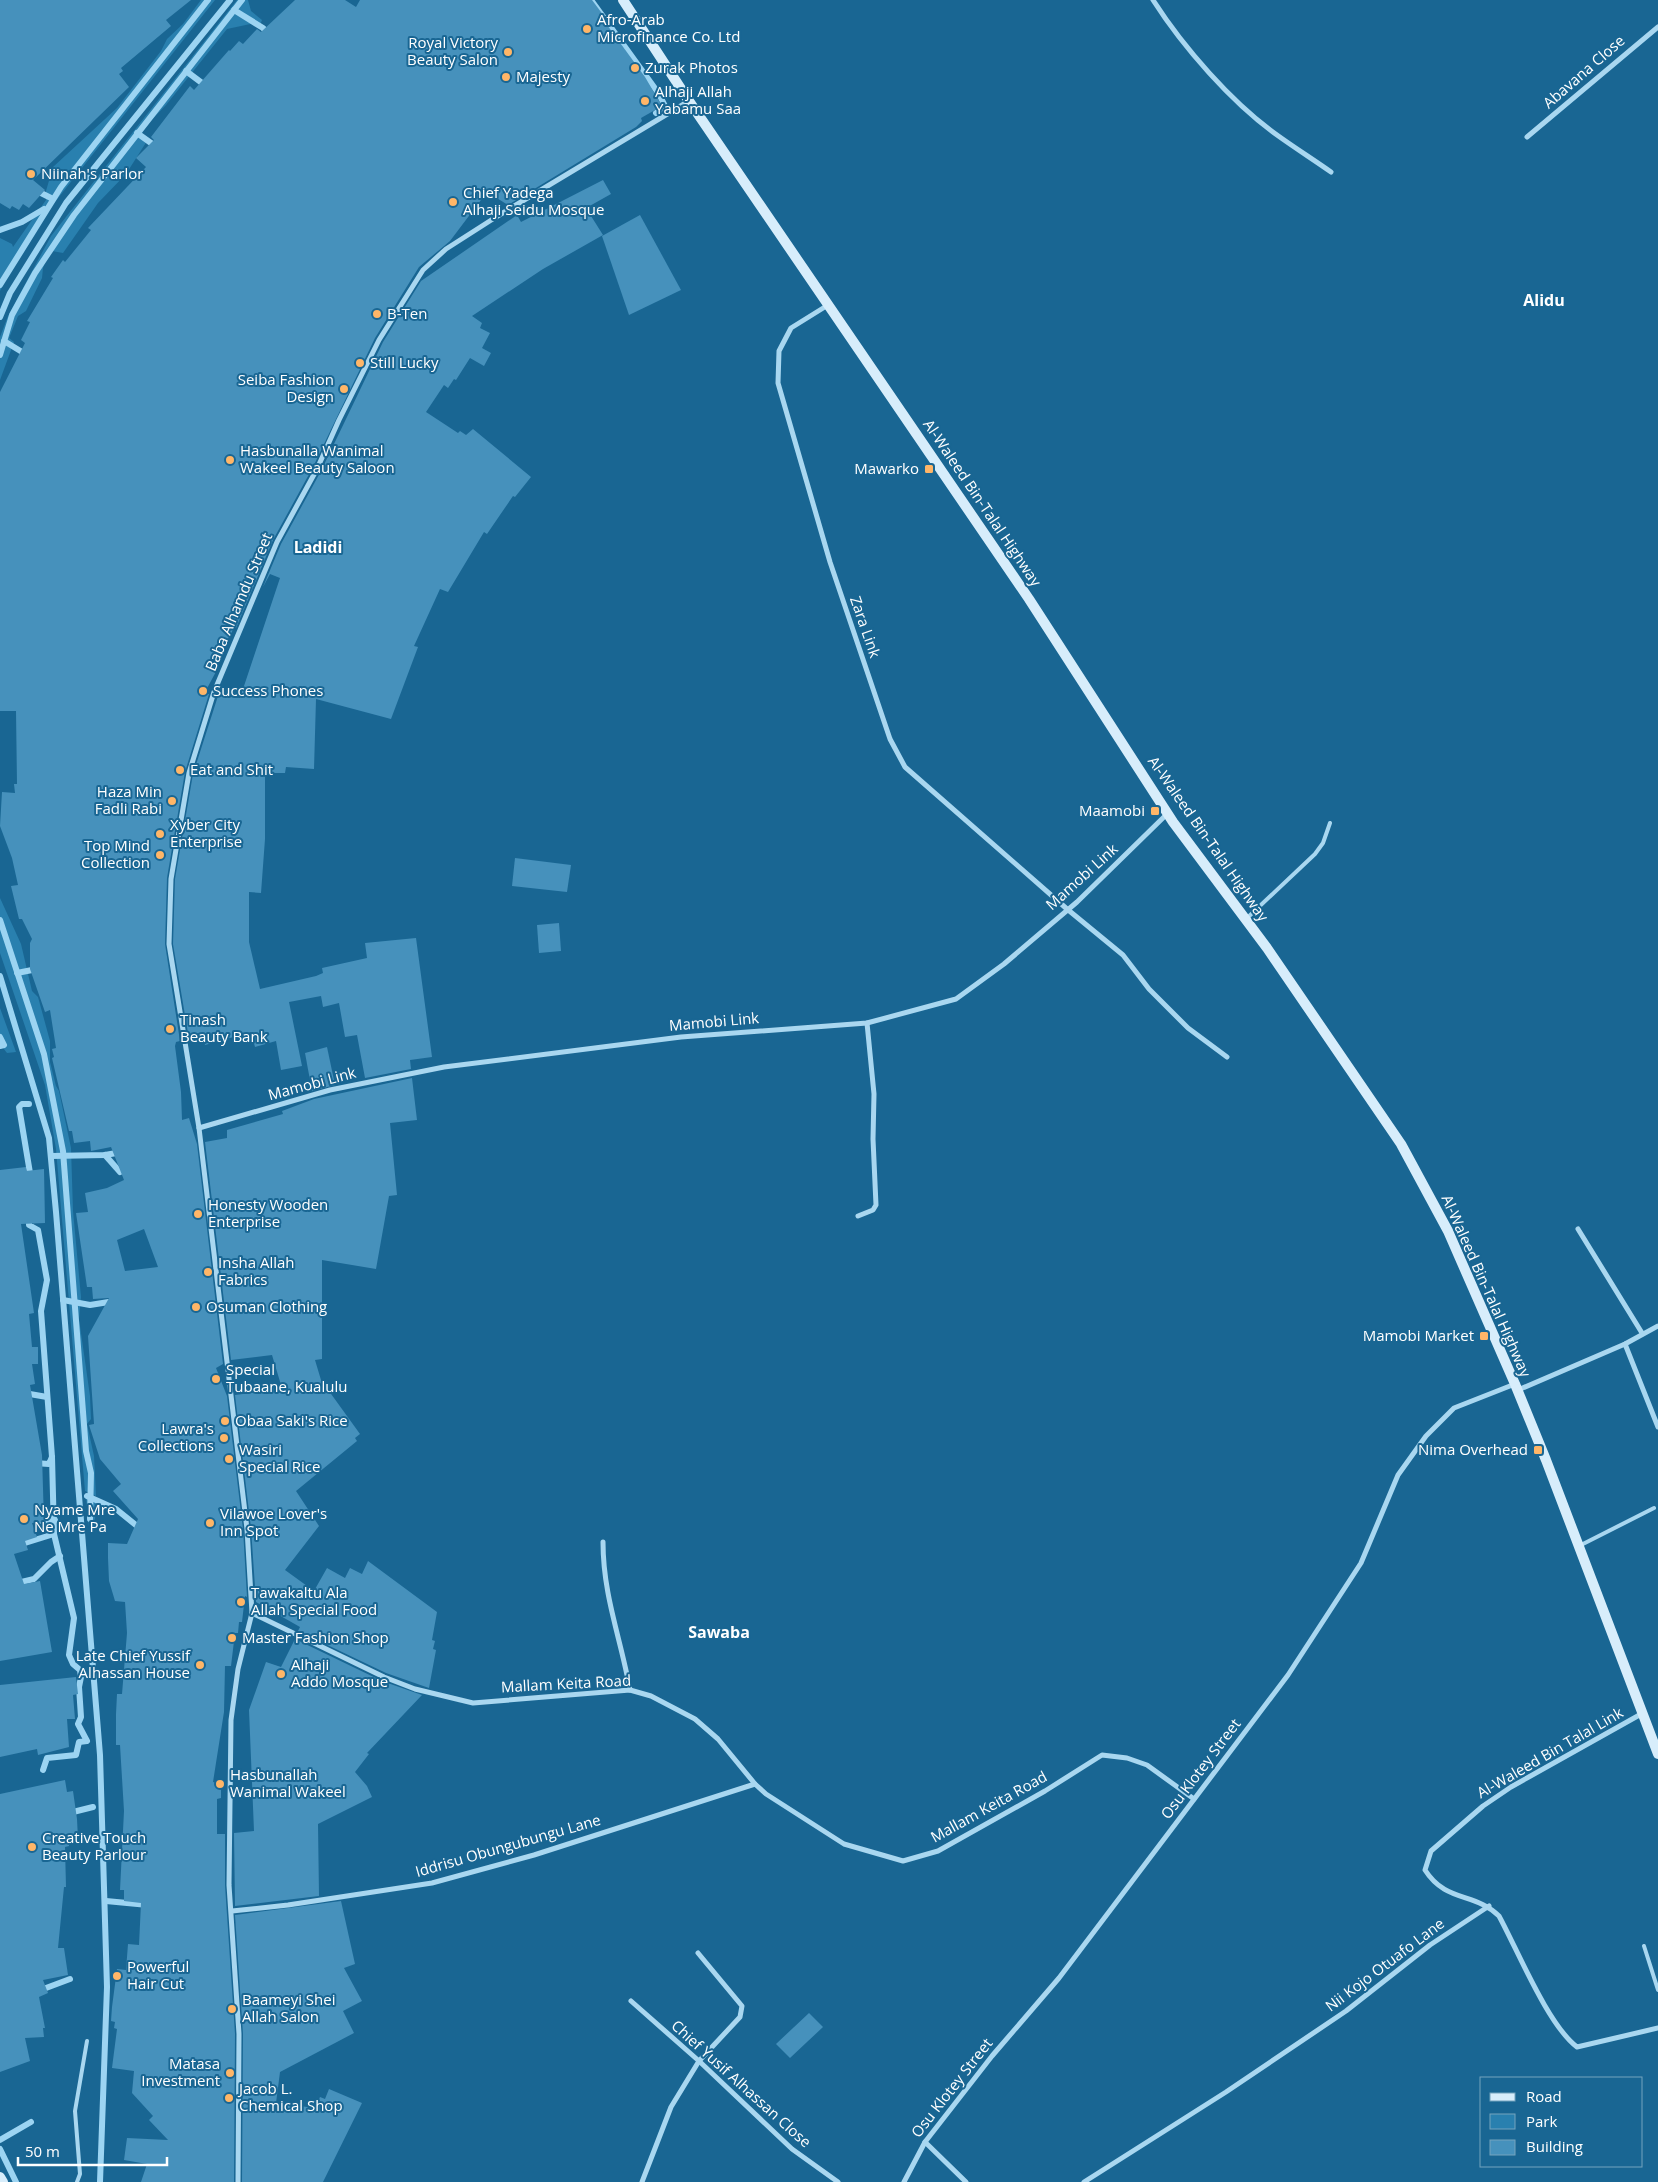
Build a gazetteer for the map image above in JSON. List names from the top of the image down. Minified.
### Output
{"streets":{"street":["Abavana Close","Al-Waleed Bin-Talal Highway","Baba Alhamdu Street","Zara Link","Mamobi Link","Mallam Keita Road","Al-Waleed Bin Talal Link","Osu Klotey Street","Iddrisu Obungubungu Lane","Nii Kojo Otuafo Lane","Chief Yusif Alhassan Close"]},"crossings":[["Al-Waleed Bin-Talal Highway","Baba Alhamdu Street"],["Al-Waleed Bin-Talal Highway","Zara Link"],["Al-Waleed Bin-Talal Highway","Mamobi Link"],["Al-Waleed Bin-Talal Highway","Al-Waleed Bin Talal Link"],["Al-Waleed Bin-Talal Highway","Osu Klotey Street"],["Baba Alhamdu Street","Mamobi Link"],["Baba Alhamdu Street","Mallam Keita Road"],["Baba Alhamdu Street","Iddrisu Obungubungu Lane"],["Zara Link","Mamobi Link"],["Mallam Keita Road","Osu Klotey Street"],["Mallam Keita Road","Iddrisu Obungubungu Lane"],["Al-Waleed Bin Talal Link","Nii Kojo Otuafo Lane"]],"districts":["Alidu","Ladidi","Sawaba"],"places":{"other":["Afro-Arab Microfinance Co. Ltd","Royal Victory Beauty Salon","Zurak Photos","Majesty","Alhaji Allah Yabamu Saa","Niinah's Parlor","Chief Yadega Alhaji Seidu Mosque","B-Ten","Still Lucky","Seiba Fashion Design","Hasbunalla Wanimal Wakeel Beauty Saloon","Success Phones","Eat and Shit","Haza Min Fadli Rabi","Xyber City Enterprise","Top Mind Collection","Tinash Beauty Bank","Honesty Wooden Enterprise","Insha Allah Fabrics","Osuman Clothing","Special Tubaane, Kualulu","Obaa Saki's Rice","Lawra's Collections","Wasiri Special Rice","Nyame Mre Ne Mre Pa","Vilawoe Lover's Inn Spot","Tawakaltu Ala Allah Special Food","Master Fashion Shop","Late Chief Yussif Alhassan House","Alhaji Addo Mosque","Hasbunallah Wanimal Wakeel","Creative Touch Beauty Parlour","Powerful Hair Cut","Baameyi Shei Allah Salon","Matasa Investment","Jacob L. Chemical Shop"],"transit":["Mawarko","Maamobi","Mamobi Market","Nima Overhead"]},"legend":["Road","Park","Building"],"scale_bar":"50 m"}
